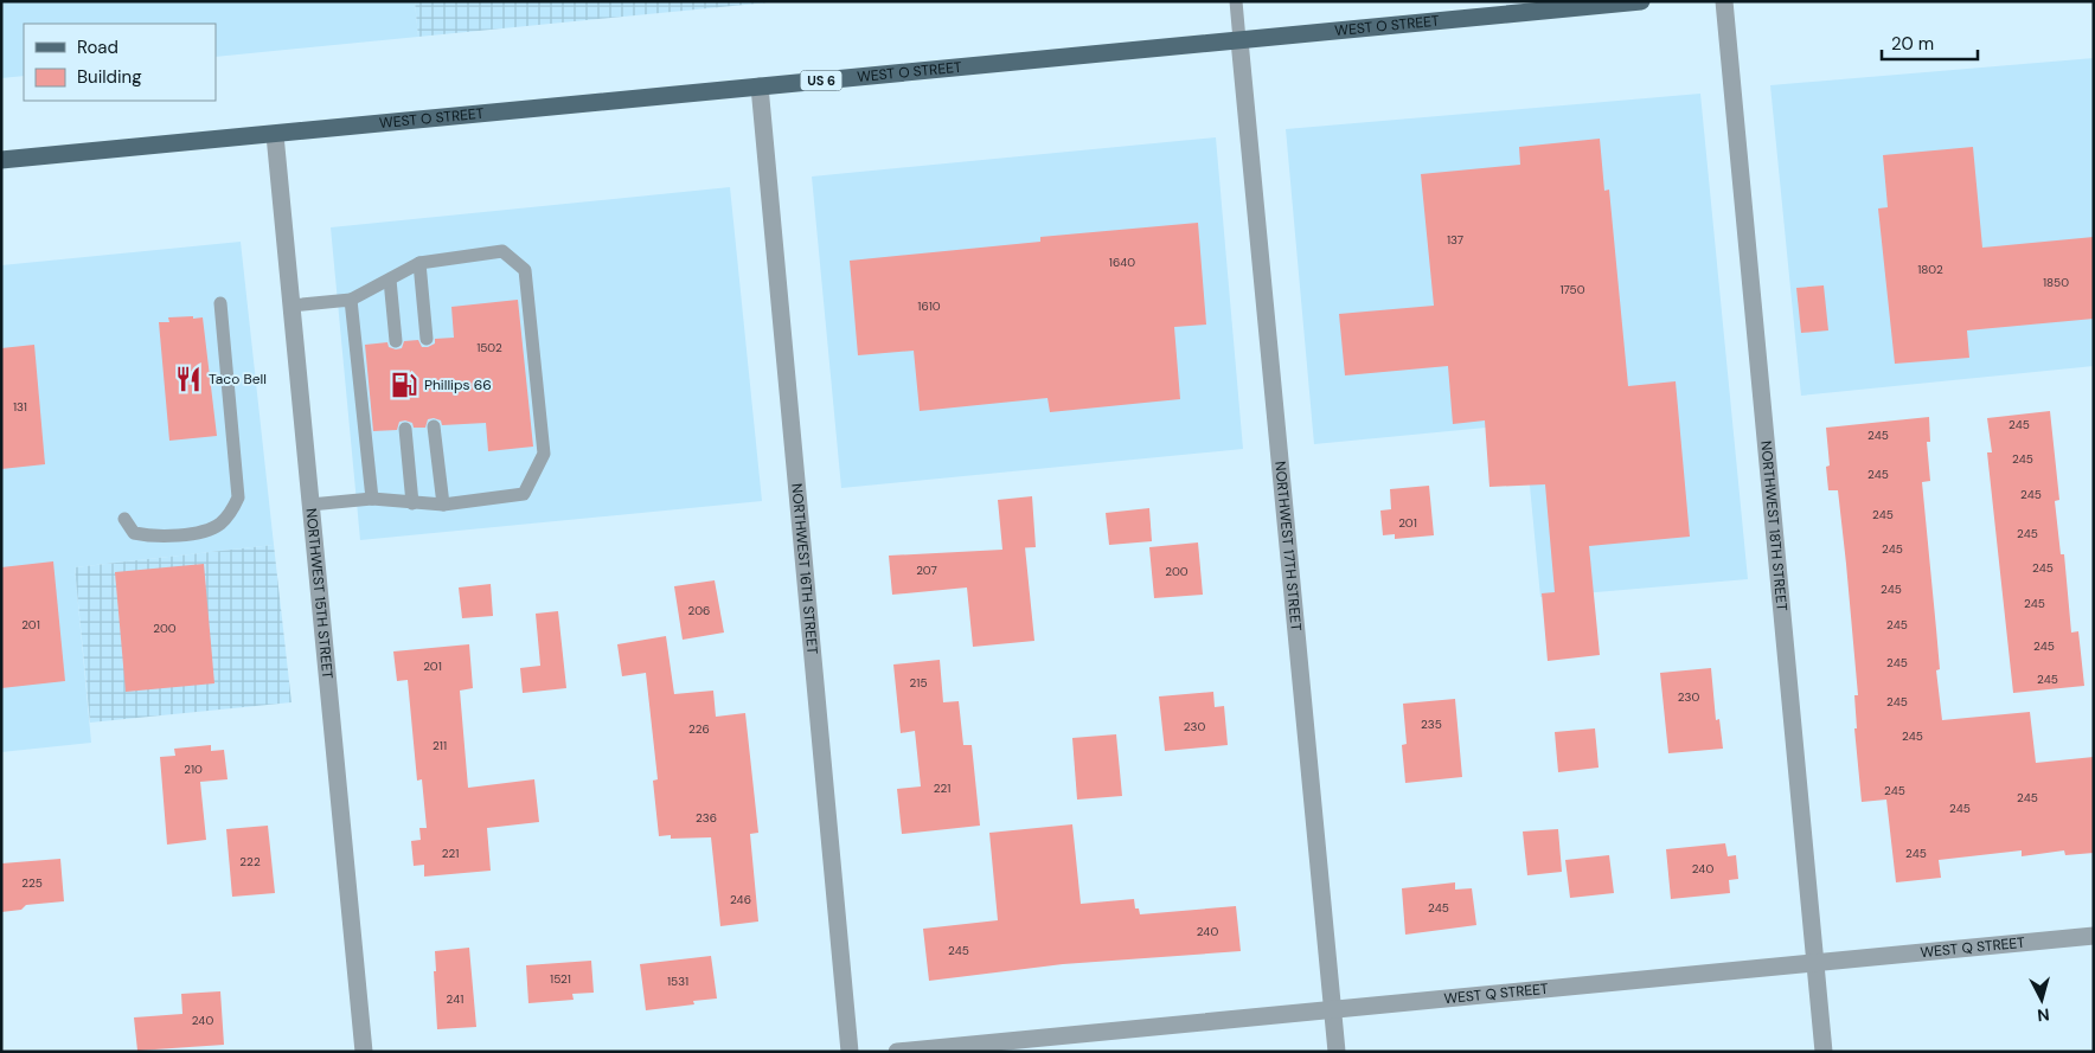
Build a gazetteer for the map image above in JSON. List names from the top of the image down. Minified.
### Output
{"streets":{"main road":["WEST O STREET","US 6"],"street":["NORTHWEST 18TH STREET","NORTHWEST 17TH STREET","NORTHWEST 16TH STREET","NORTHWEST 15TH STREET","WEST Q STREET"]},"crossings":[["WEST O STREET","NORTHWEST 17TH STREET"],["WEST O STREET","NORTHWEST 16TH STREET"],["WEST O STREET","NORTHWEST 15TH STREET"],["NORTHWEST 18TH STREET","WEST Q STREET"],["NORTHWEST 17TH STREET","WEST Q STREET"]],"places":{"restaurant":["Taco Bell"],"fuel station":["Phillips 66"]},"house_numbers":["137","1640","1802","1850","1750","1610","1502","131","245","245","245","245","245","245","201","245","245","245","207","200","245","245","206","201","245","200","245","245","201","245","215","230","245","235","230","226","245","211","210","221","245","245","245","236","221","245","222","240","225","246","245","240","245","1521","1531","241","240"],"legend":["Road","Building"],"scale_bar":"20 m","north":"bottom"}
